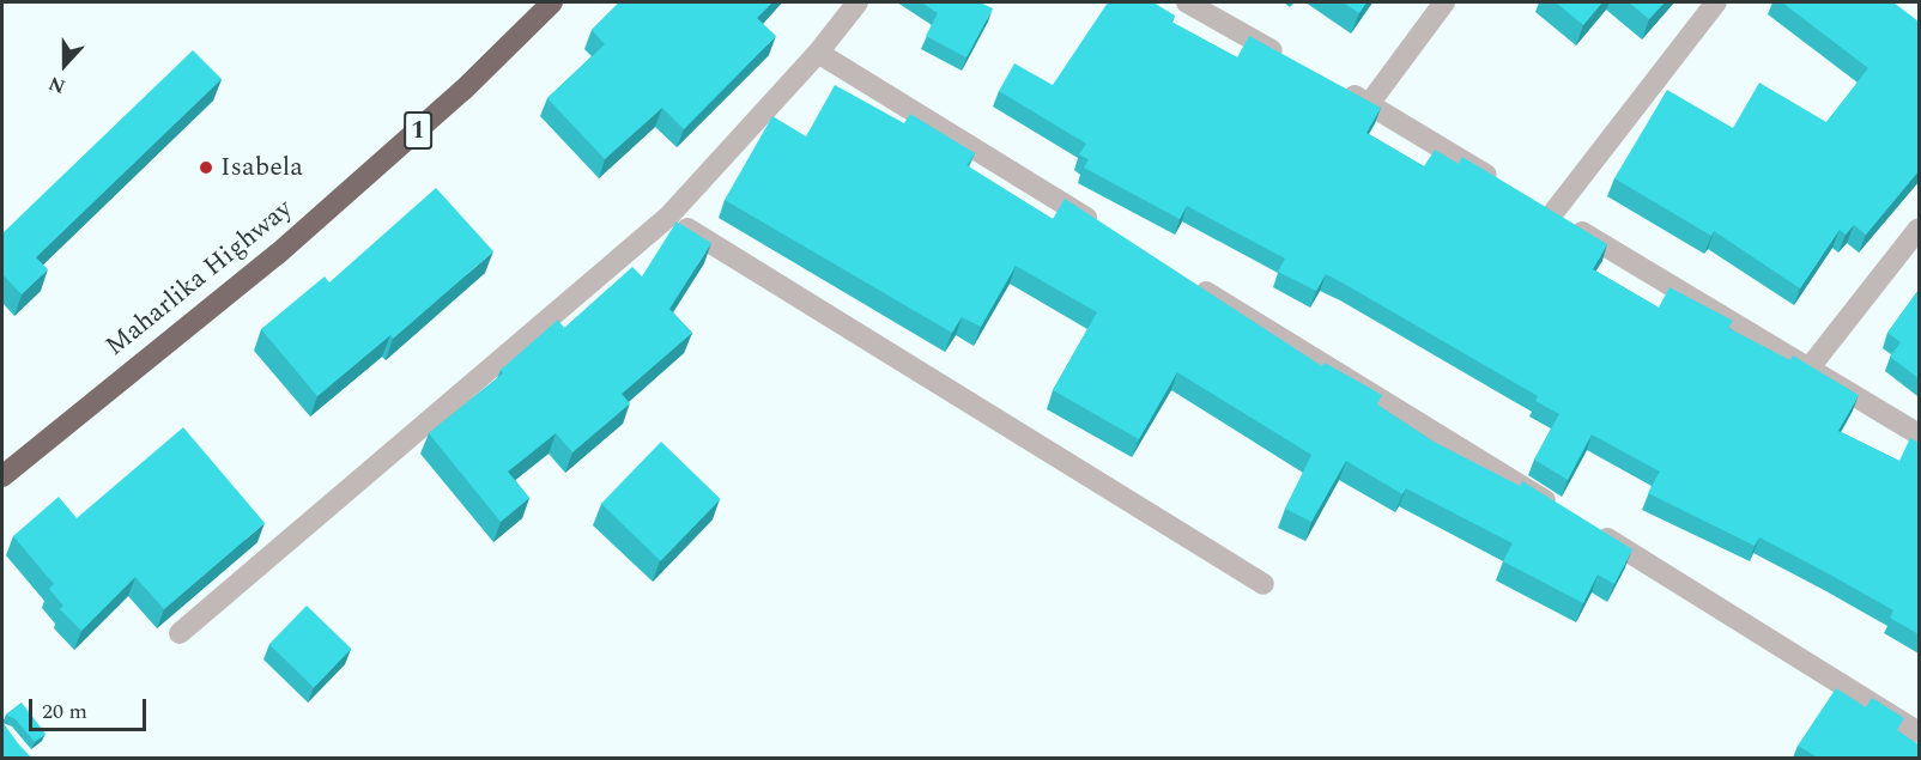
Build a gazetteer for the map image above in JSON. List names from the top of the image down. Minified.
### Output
{"streets":{"highway":["1","Maharlika Highway"]},"places":["Isabela"],"scale_bar":"20 m","north":"bottom"}
